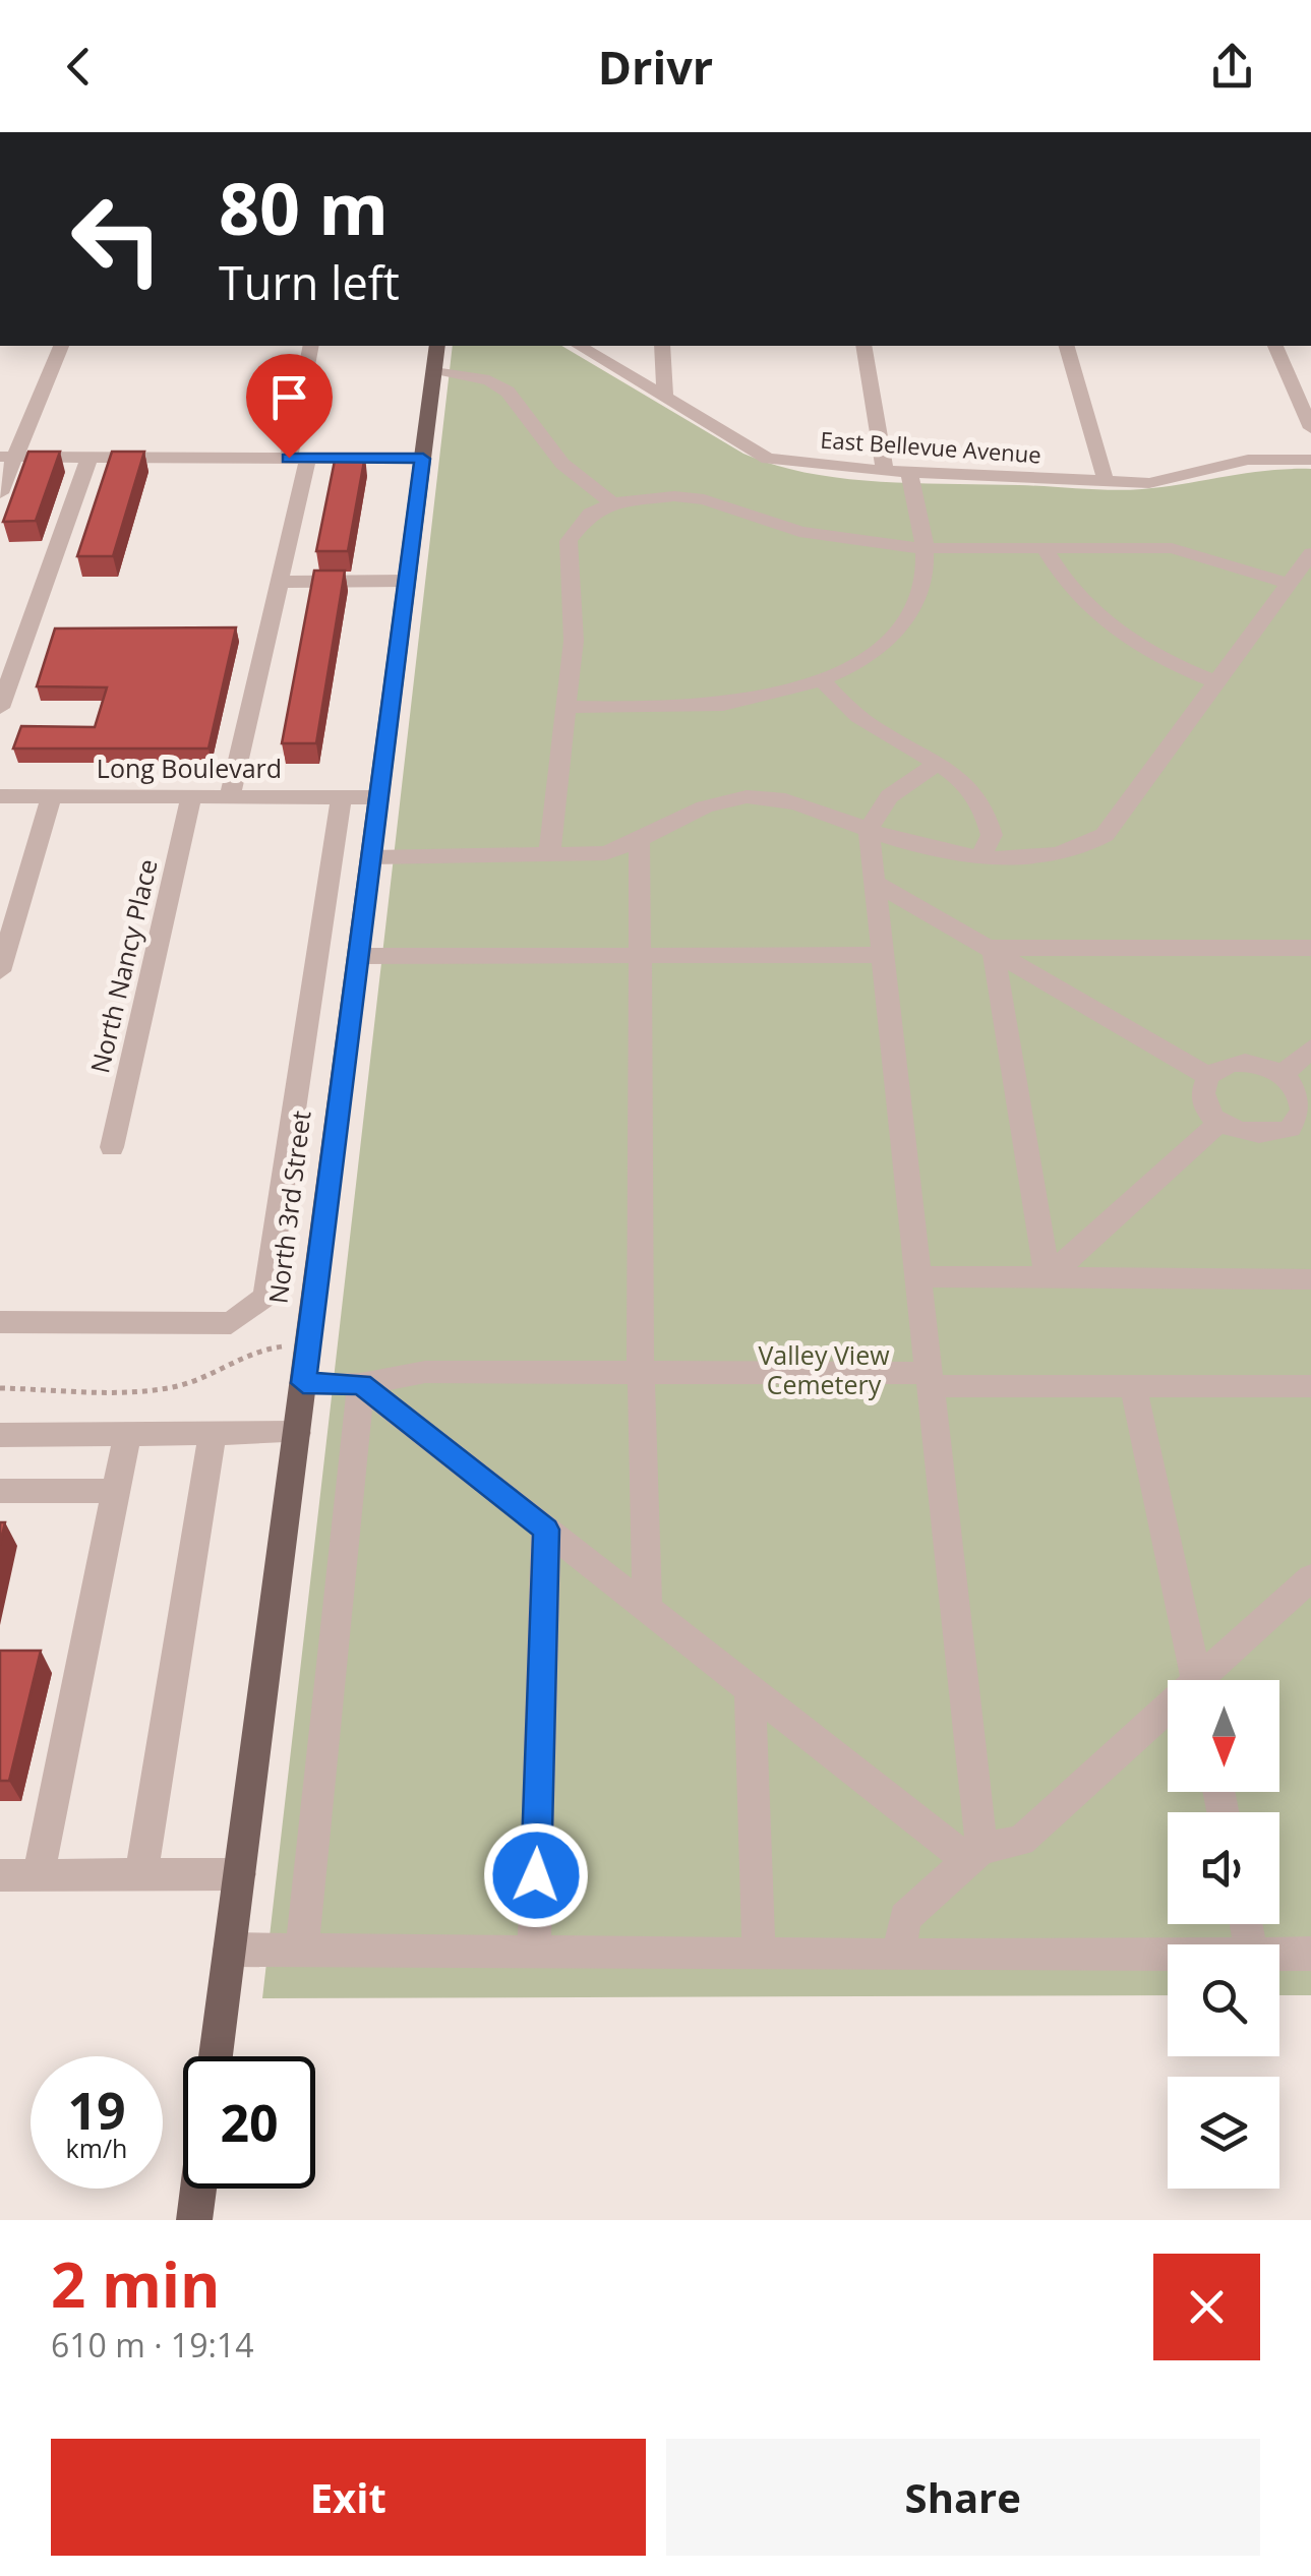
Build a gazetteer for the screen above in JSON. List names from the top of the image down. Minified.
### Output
{"streets":{"main road":["North 3rd Street"],"street":["East Bellevue Avenue","Long Boulevard","North Nancy Place"]},"crossings":[["Long Boulevard","North Nancy Place"],["Long Boulevard","North 3rd Street"]],"parks":["Valley View Cemetery"],"north":"bottom","page":{"header":"Drivr","turn":["80 m","Turn left"],"speed":"19 km/h","limit":"20","heading":["2 min","610 m · 19:14"],"buttons":["Exit","Share"]}}
